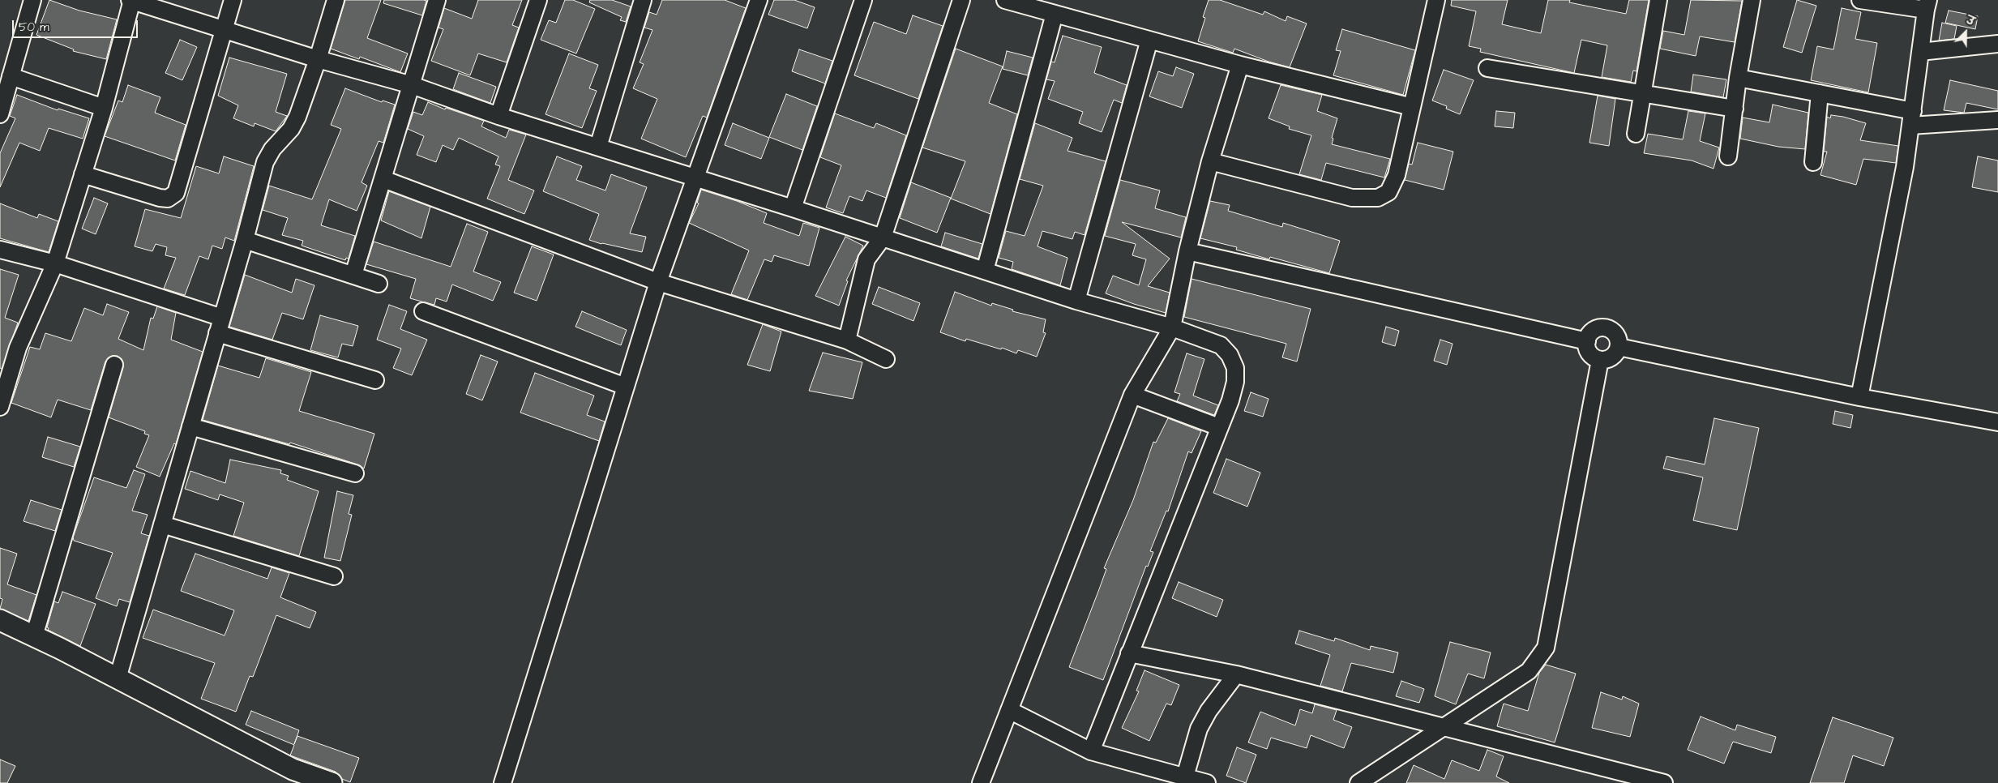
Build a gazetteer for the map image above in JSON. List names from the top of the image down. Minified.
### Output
{"scale_bar":"50 m","north":"top right"}
